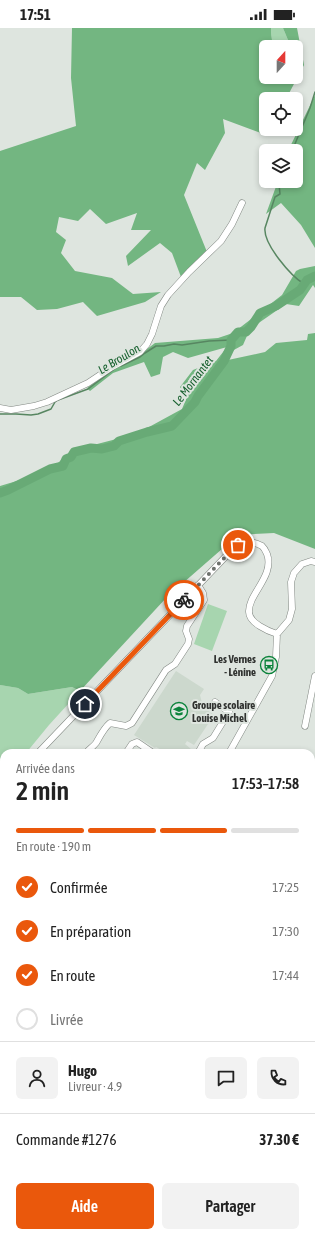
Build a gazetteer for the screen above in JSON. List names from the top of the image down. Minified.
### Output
{"water":["Le Broulon","Le Mornantet"],"places":{"bus stop":["Les Vernes - Lénine"],"school or university":["Groupe scolaire Louise Michel"]},"north":"top","page":{"status":"17:51","heading":["2 min","Arrivée dans","17:53–17:58"],"panel":["Hugo","Livreur · 4.9","Commande #1276","37.30 €"],"bar":"En route · 190 m","list":[["Confirmée","17:25"],["En préparation","17:30"],["En route","17:44"],"Livrée"],"buttons":["Aide","Partager"]}}
